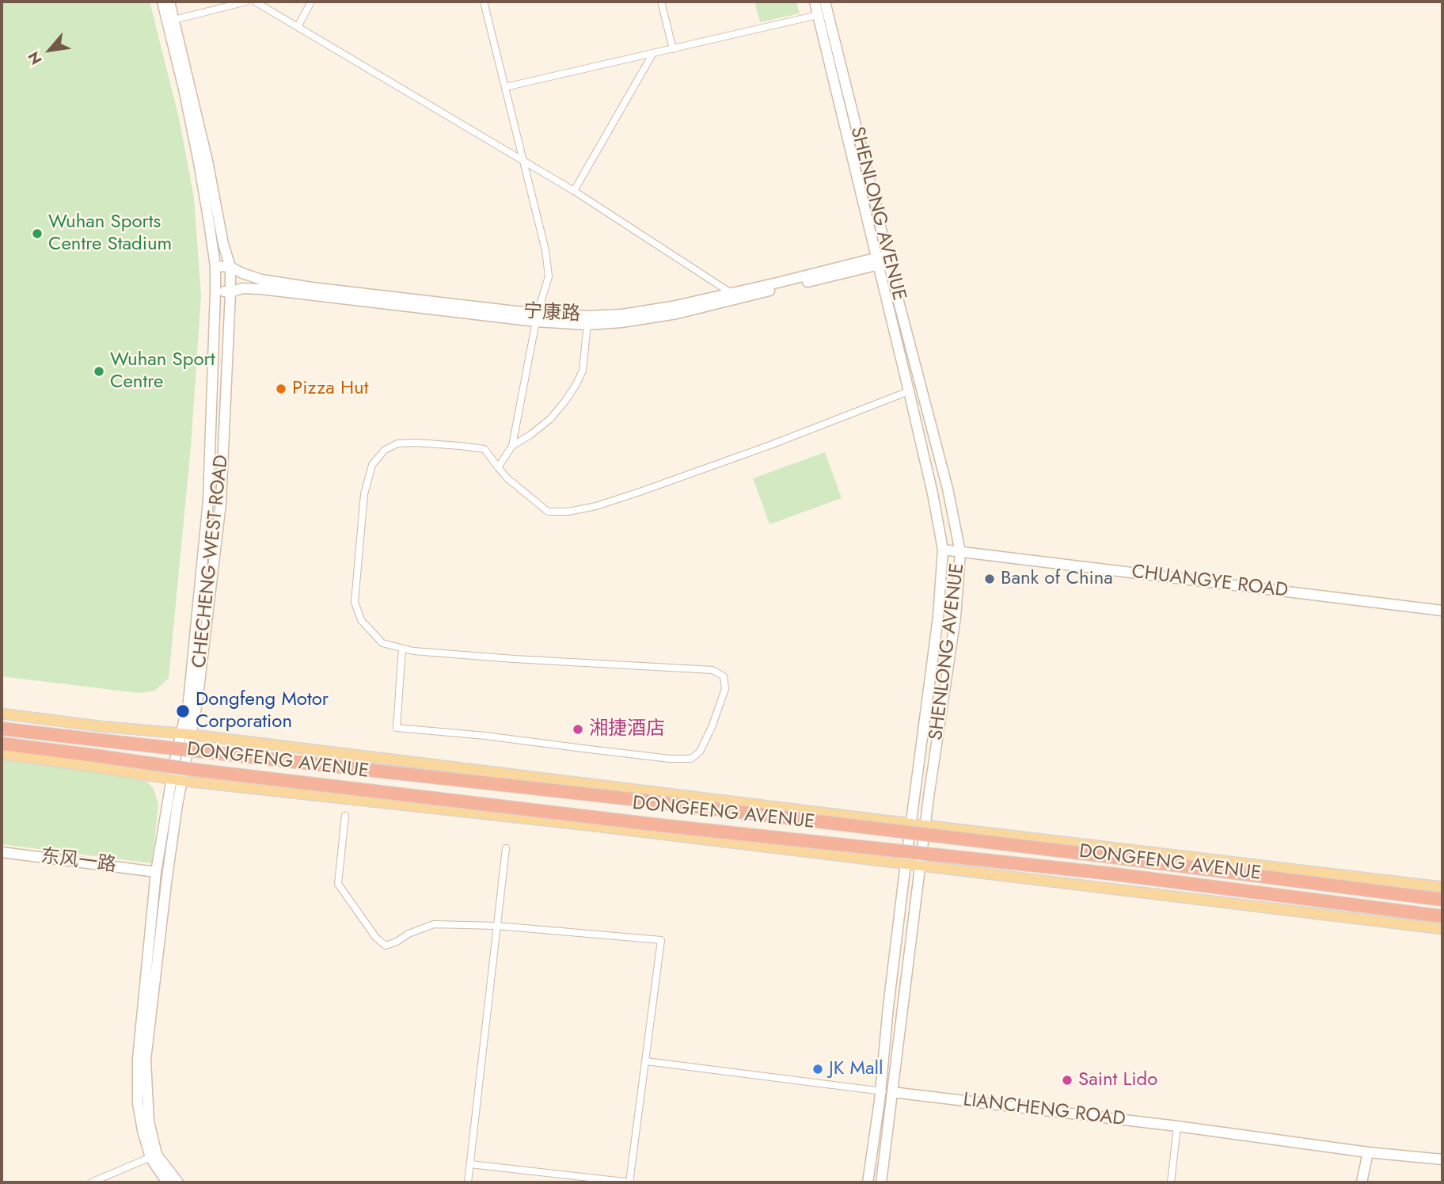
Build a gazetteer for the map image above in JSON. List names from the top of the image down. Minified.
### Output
{"streets":{"highway":["DONGFENG AVENUE"],"main road":["SHENLONG AVENUE","宁康路","CHECHENG WEST ROAD","CHUANGYE ROAD","东风一路","LIANCHENG ROAD"]},"crossings":[["SHENLONG AVENUE","宁康路"],["SHENLONG AVENUE","CHUANGYE ROAD"],["SHENLONG AVENUE","LIANCHENG ROAD"],["宁康路","CHECHENG WEST ROAD"],["CHECHENG WEST ROAD","东风一路"]],"places":["Wuhan Sports Centre Stadium","Wuhan Sport Centre","Pizza Hut","Bank of China","Dongfeng Motor Corporation","湘捷酒店","JK Mall","Saint Lido"],"north":"bottom left"}
